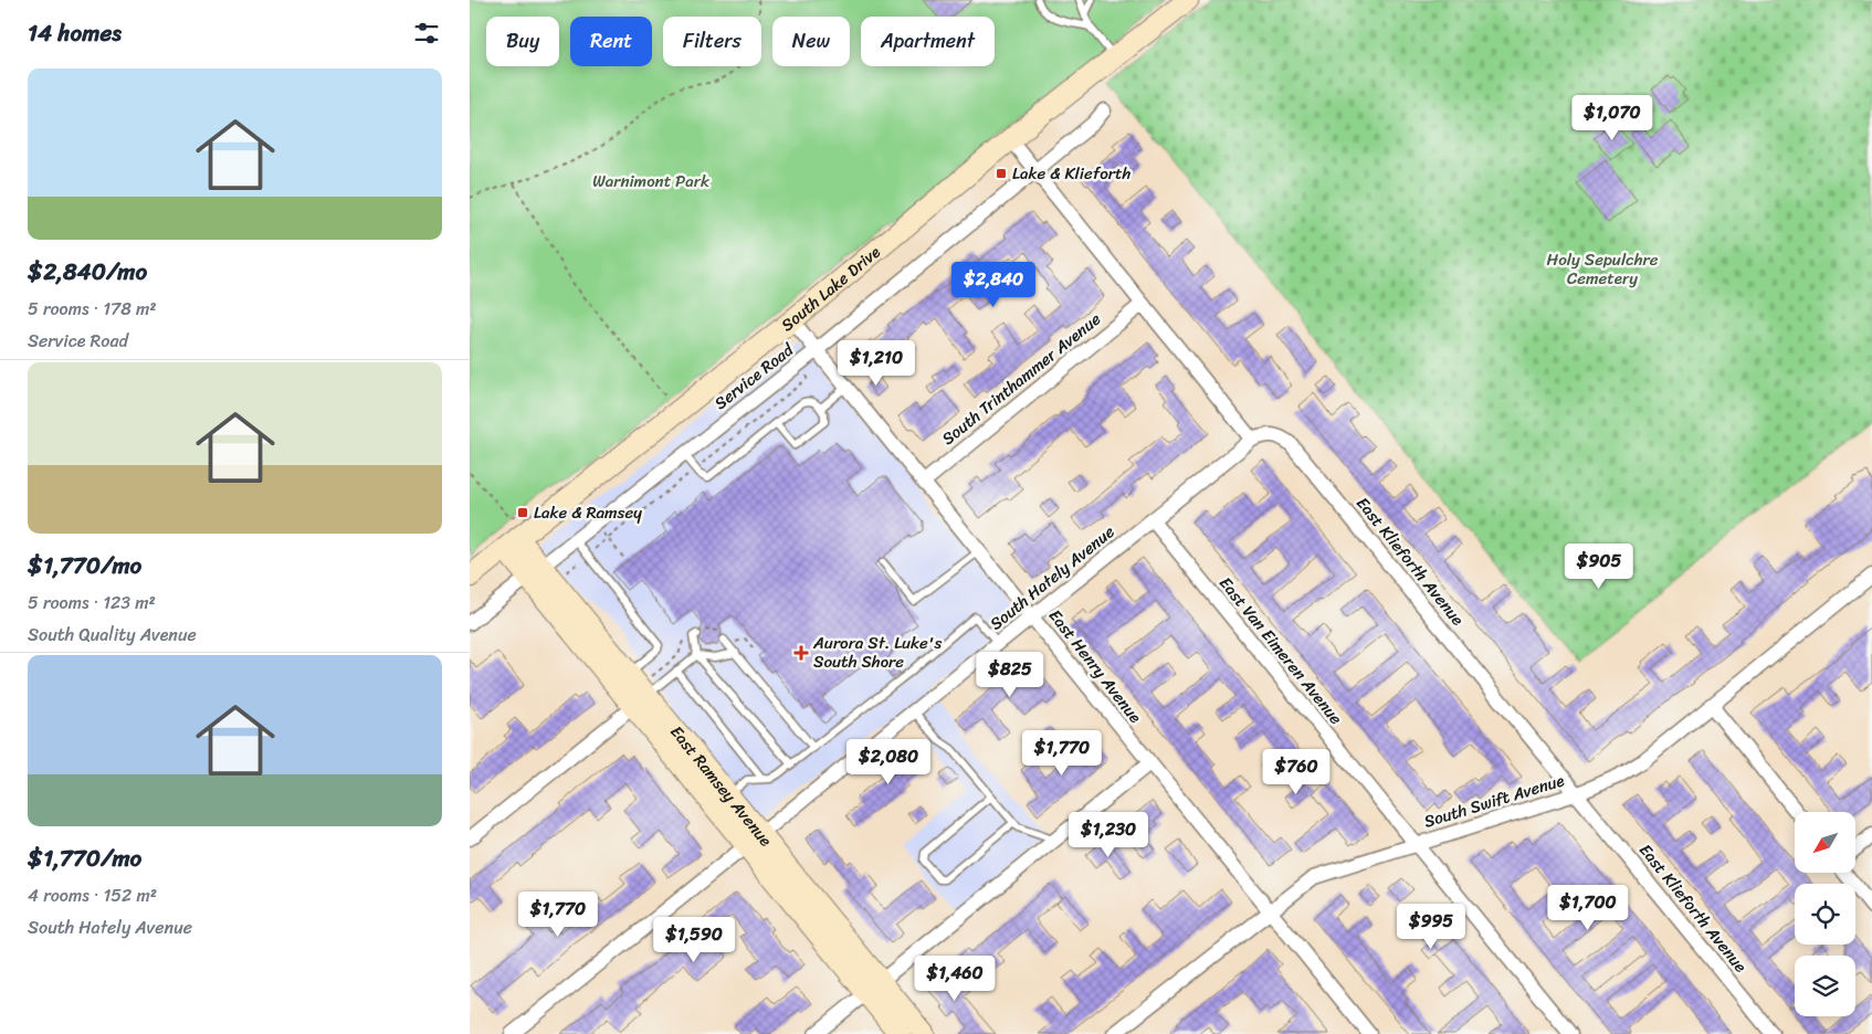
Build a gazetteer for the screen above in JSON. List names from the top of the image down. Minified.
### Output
{"streets":{"main road":["South Lake Drive","East Ramsey Avenue"],"street":["Service Road","South Trinthammer Avenue","East Klieforth Avenue","South Hately Avenue","East Van Eimeren Avenue","East Henry Avenue","South Swift Avenue"]},"crossings":[["South Lake Drive","East Henry Avenue"],["South Lake Drive","East Ramsey Avenue"],["Service Road","East Henry Avenue"],["Service Road","East Ramsey Avenue"],["South Trinthammer Avenue","East Henry Avenue"],["East Klieforth Avenue","South Hately Avenue"],["East Klieforth Avenue","South Swift Avenue"],["South Hately Avenue","East Van Eimeren Avenue"],["South Hately Avenue","East Henry Avenue"],["South Hately Avenue","East Ramsey Avenue"],["East Van Eimeren Avenue","South Swift Avenue"],["East Henry Avenue","South Swift Avenue"]],"parks":["Warnimont Park","Holy Sepulchre Cemetery"],"places":{"transit":["Lake & Klieforth","Lake & Ramsey"],"health":["Aurora St. Luke's South Shore"]},"north":"bottom left","page":{"heading":"14 homes","chip":["Buy","Rent","Filters","New","Apartment"],"list":[{"name":"$2,840/mo","note":"5 rooms · 178 m² · Service Road"},{"name":"$1,770/mo","note":"5 rooms · 123 m² · South Quality Avenue"},{"name":"$1,770/mo","note":"4 rooms · 152 m² · South Hately Avenue"}],"price":["$1,070","$2,840","$1,210","$905","$825","$1,770","$2,080","$760","$1,230","$1,700","$1,770","$995","$1,590","$1,460"]}}
